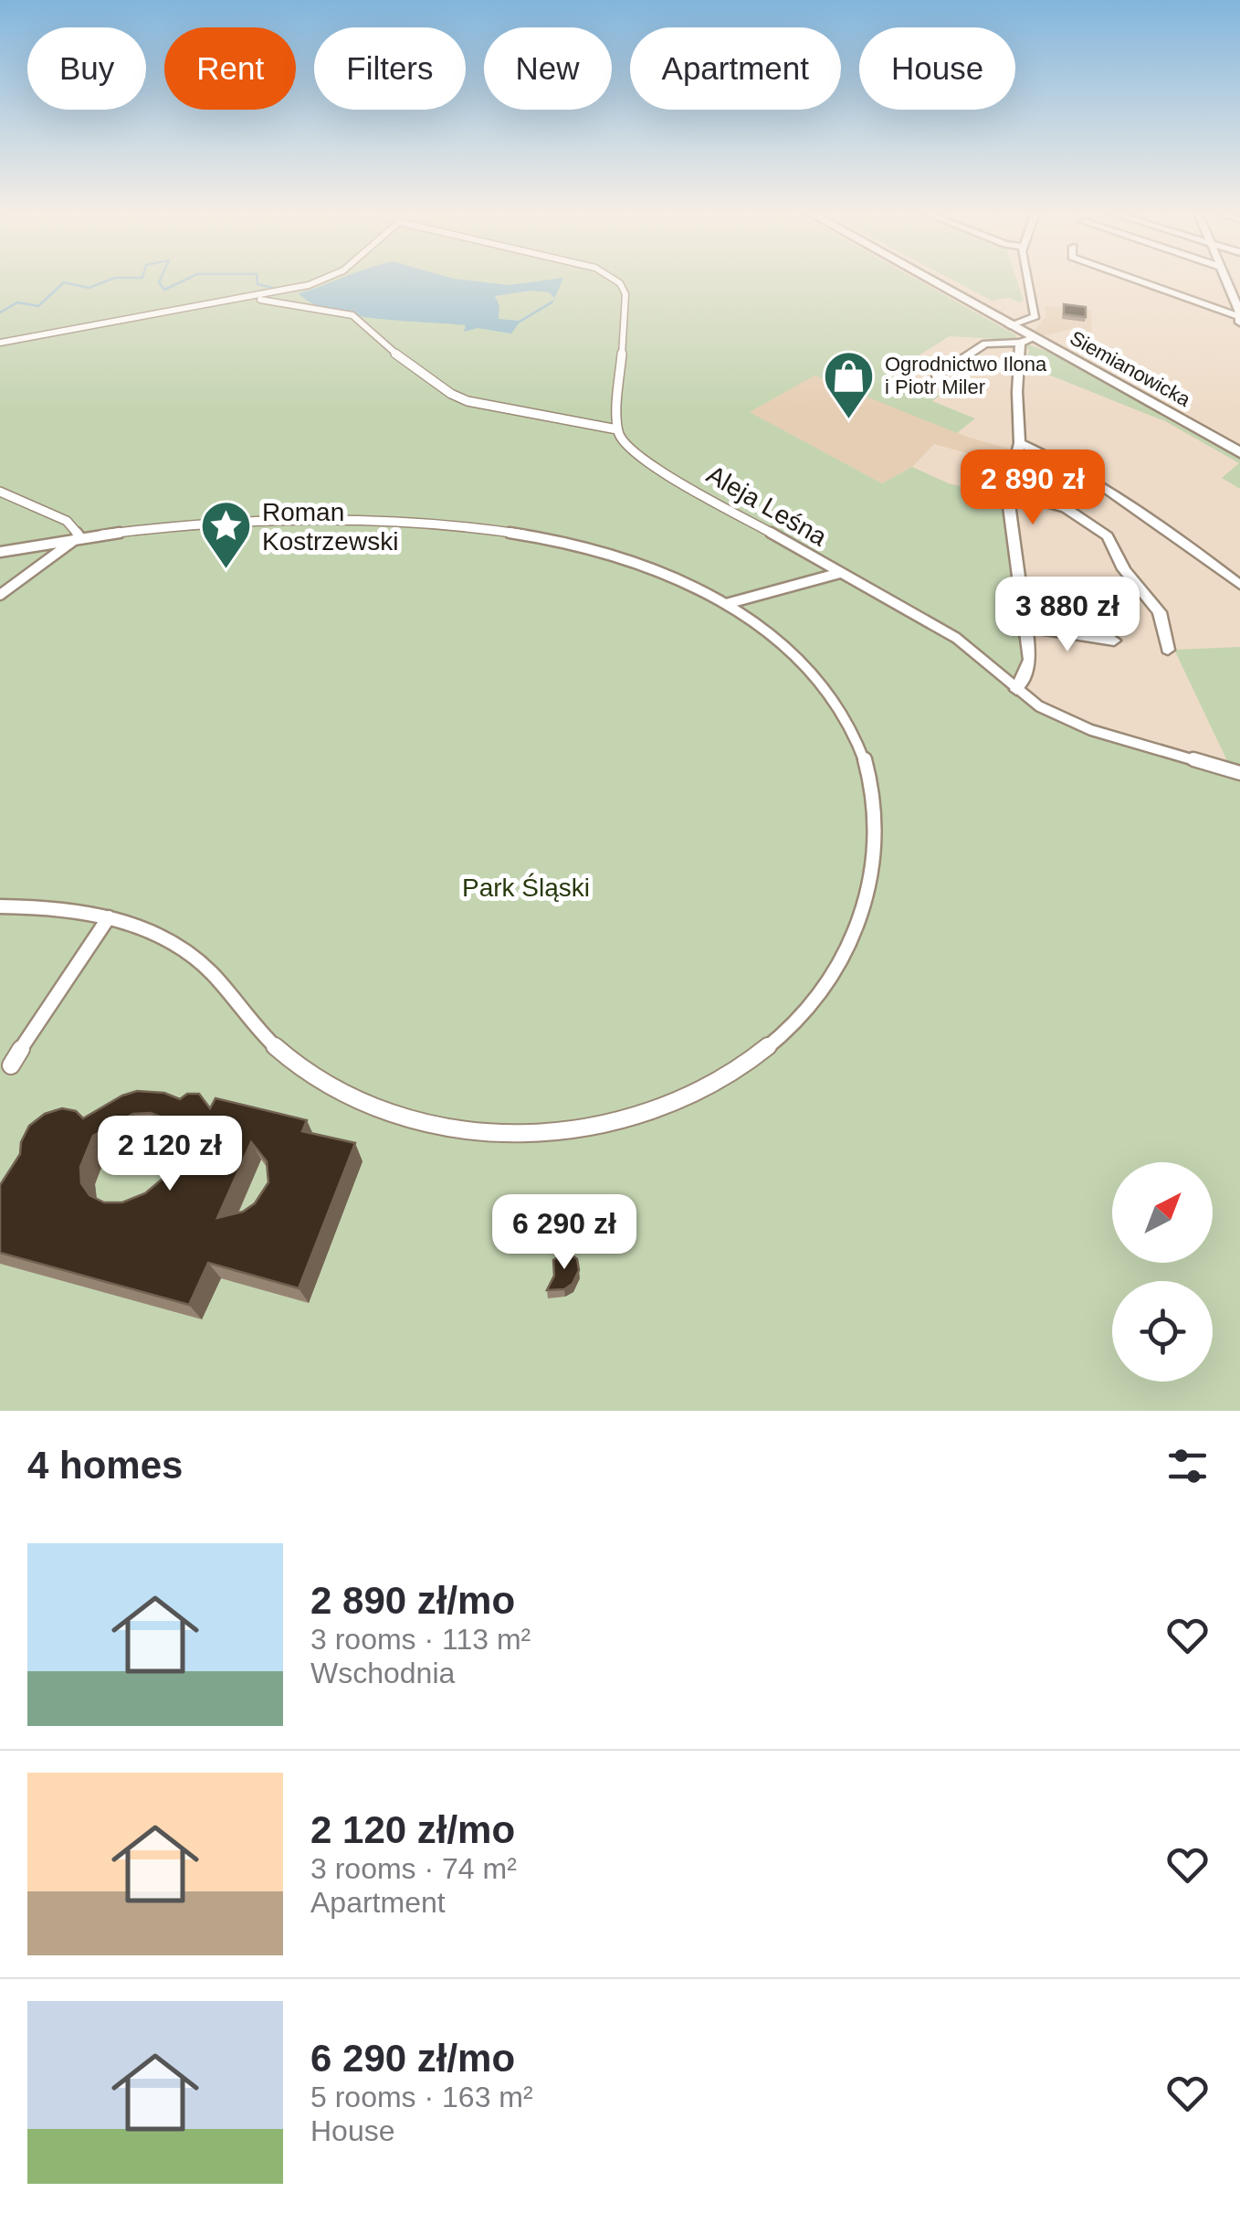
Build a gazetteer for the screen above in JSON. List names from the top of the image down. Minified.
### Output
{"streets":{"street":["Siemianowicka","Aleja Leśna"]},"parks":["Park Śląski"],"places":{"shop":["Ogrodnictwo Ilona i Piotr Miler"],"place":["Roman Kostrzewski"]},"north":"top right","page":{"chip":["Buy","Rent","Filters","New","Apartment","House"],"price":["2 890 zł","3 880 zł","2 120 zł","6 290 zł"],"heading":"4 homes","list":[{"name":"2 890 zł/mo","note":"3 rooms · 113 m² · Wschodnia"},{"name":"2 120 zł/mo","note":"3 rooms · 74 m² · Apartment"},{"name":"6 290 zł/mo","note":"5 rooms · 163 m² · House"}]}}
